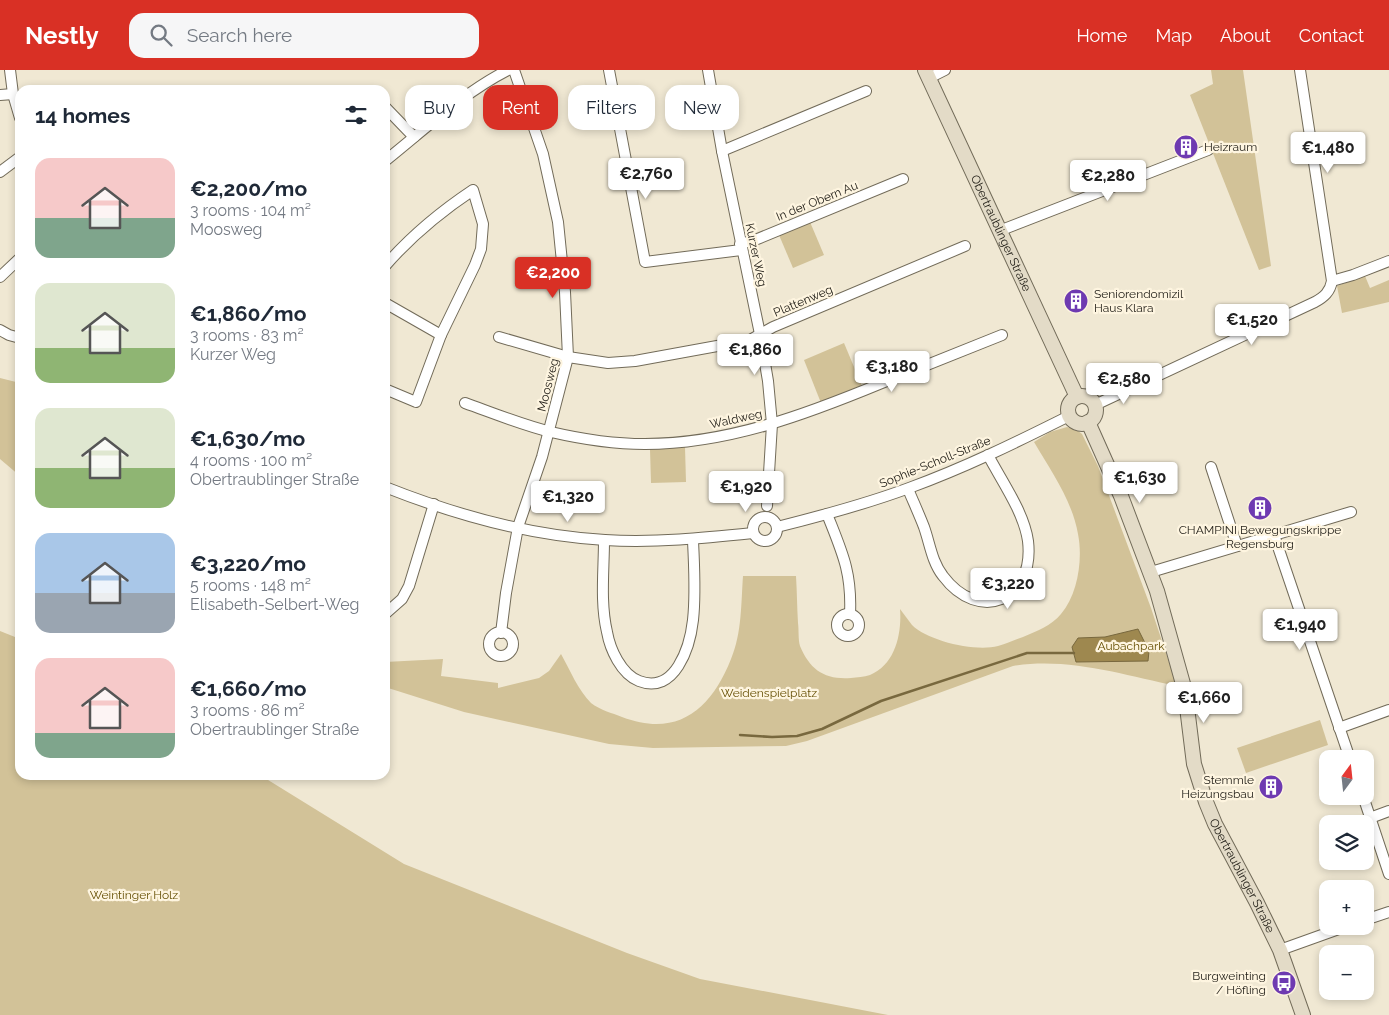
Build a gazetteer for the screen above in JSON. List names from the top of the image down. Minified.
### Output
{"streets":{"street":["In der Obern Au","Obertraublinger Straße","Kurzer Weg","Plattenweg","Moosweg","Waldweg","Sophie-Scholl-Straße"]},"crossings":[["In der Obern Au","Kurzer Weg"],["Obertraublinger Straße","Sophie-Scholl-Straße"],["Kurzer Weg","Plattenweg"],["Kurzer Weg","Waldweg"],["Plattenweg","Moosweg"],["Moosweg","Waldweg"],["Moosweg","Sophie-Scholl-Straße"]],"parks":["Aubachpark","Weidenspielplatz","Weintinger Holz"],"places":{"building":["Heizraum","Seniorendomizil Haus Klara","CHAMPINI Bewegungskrippe Regensburg","Stemmle Heizungsbau"],"bus stop":["Burgweinting / Höfling"]},"north":"top","page":{"header":"Nestly","search":"Search here","nav":["Home","Map","About","Contact"],"chip":["Buy","Rent","Filters","New"],"heading":"14 homes","price":["€1,480","€2,760","€2,280","€2,200","€1,520","€1,860","€3,180","€2,580","€1,630","€1,920","€1,320","€3,220","€1,940","€1,660"],"list":[{"name":"€2,200/mo","note":"3 rooms · 104 m² · Moosweg"},{"name":"€1,860/mo","note":"3 rooms · 83 m² · Kurzer Weg"},{"name":"€1,630/mo","note":"4 rooms · 100 m² · Obertraublinger Straße"},{"name":"€3,220/mo","note":"5 rooms · 148 m² · Elisabeth-Selbert-Weg"},{"name":"€1,660/mo","note":"3 rooms · 86 m² · Obertraublinger Straße"}],"map_buttons":["+","−"]}}
